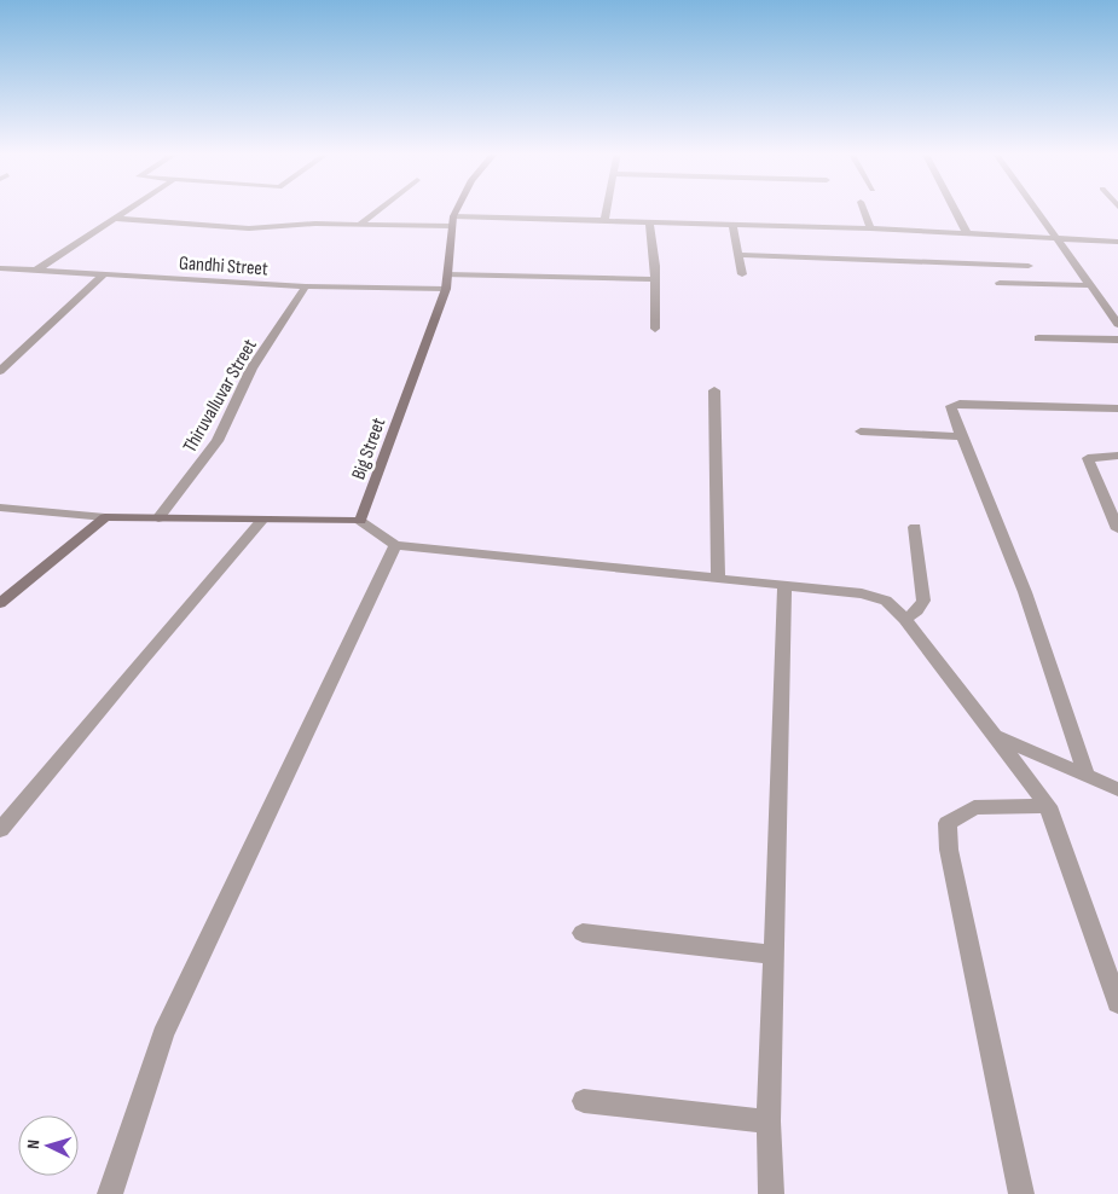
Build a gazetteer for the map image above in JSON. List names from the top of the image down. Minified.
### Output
{"streets":{"street":["Gandhi Street","Thiruvalluvar Street","Big Street"]},"crossings":[["Gandhi Street","Thiruvalluvar Street"],["Gandhi Street","Big Street"]],"north":"left"}
